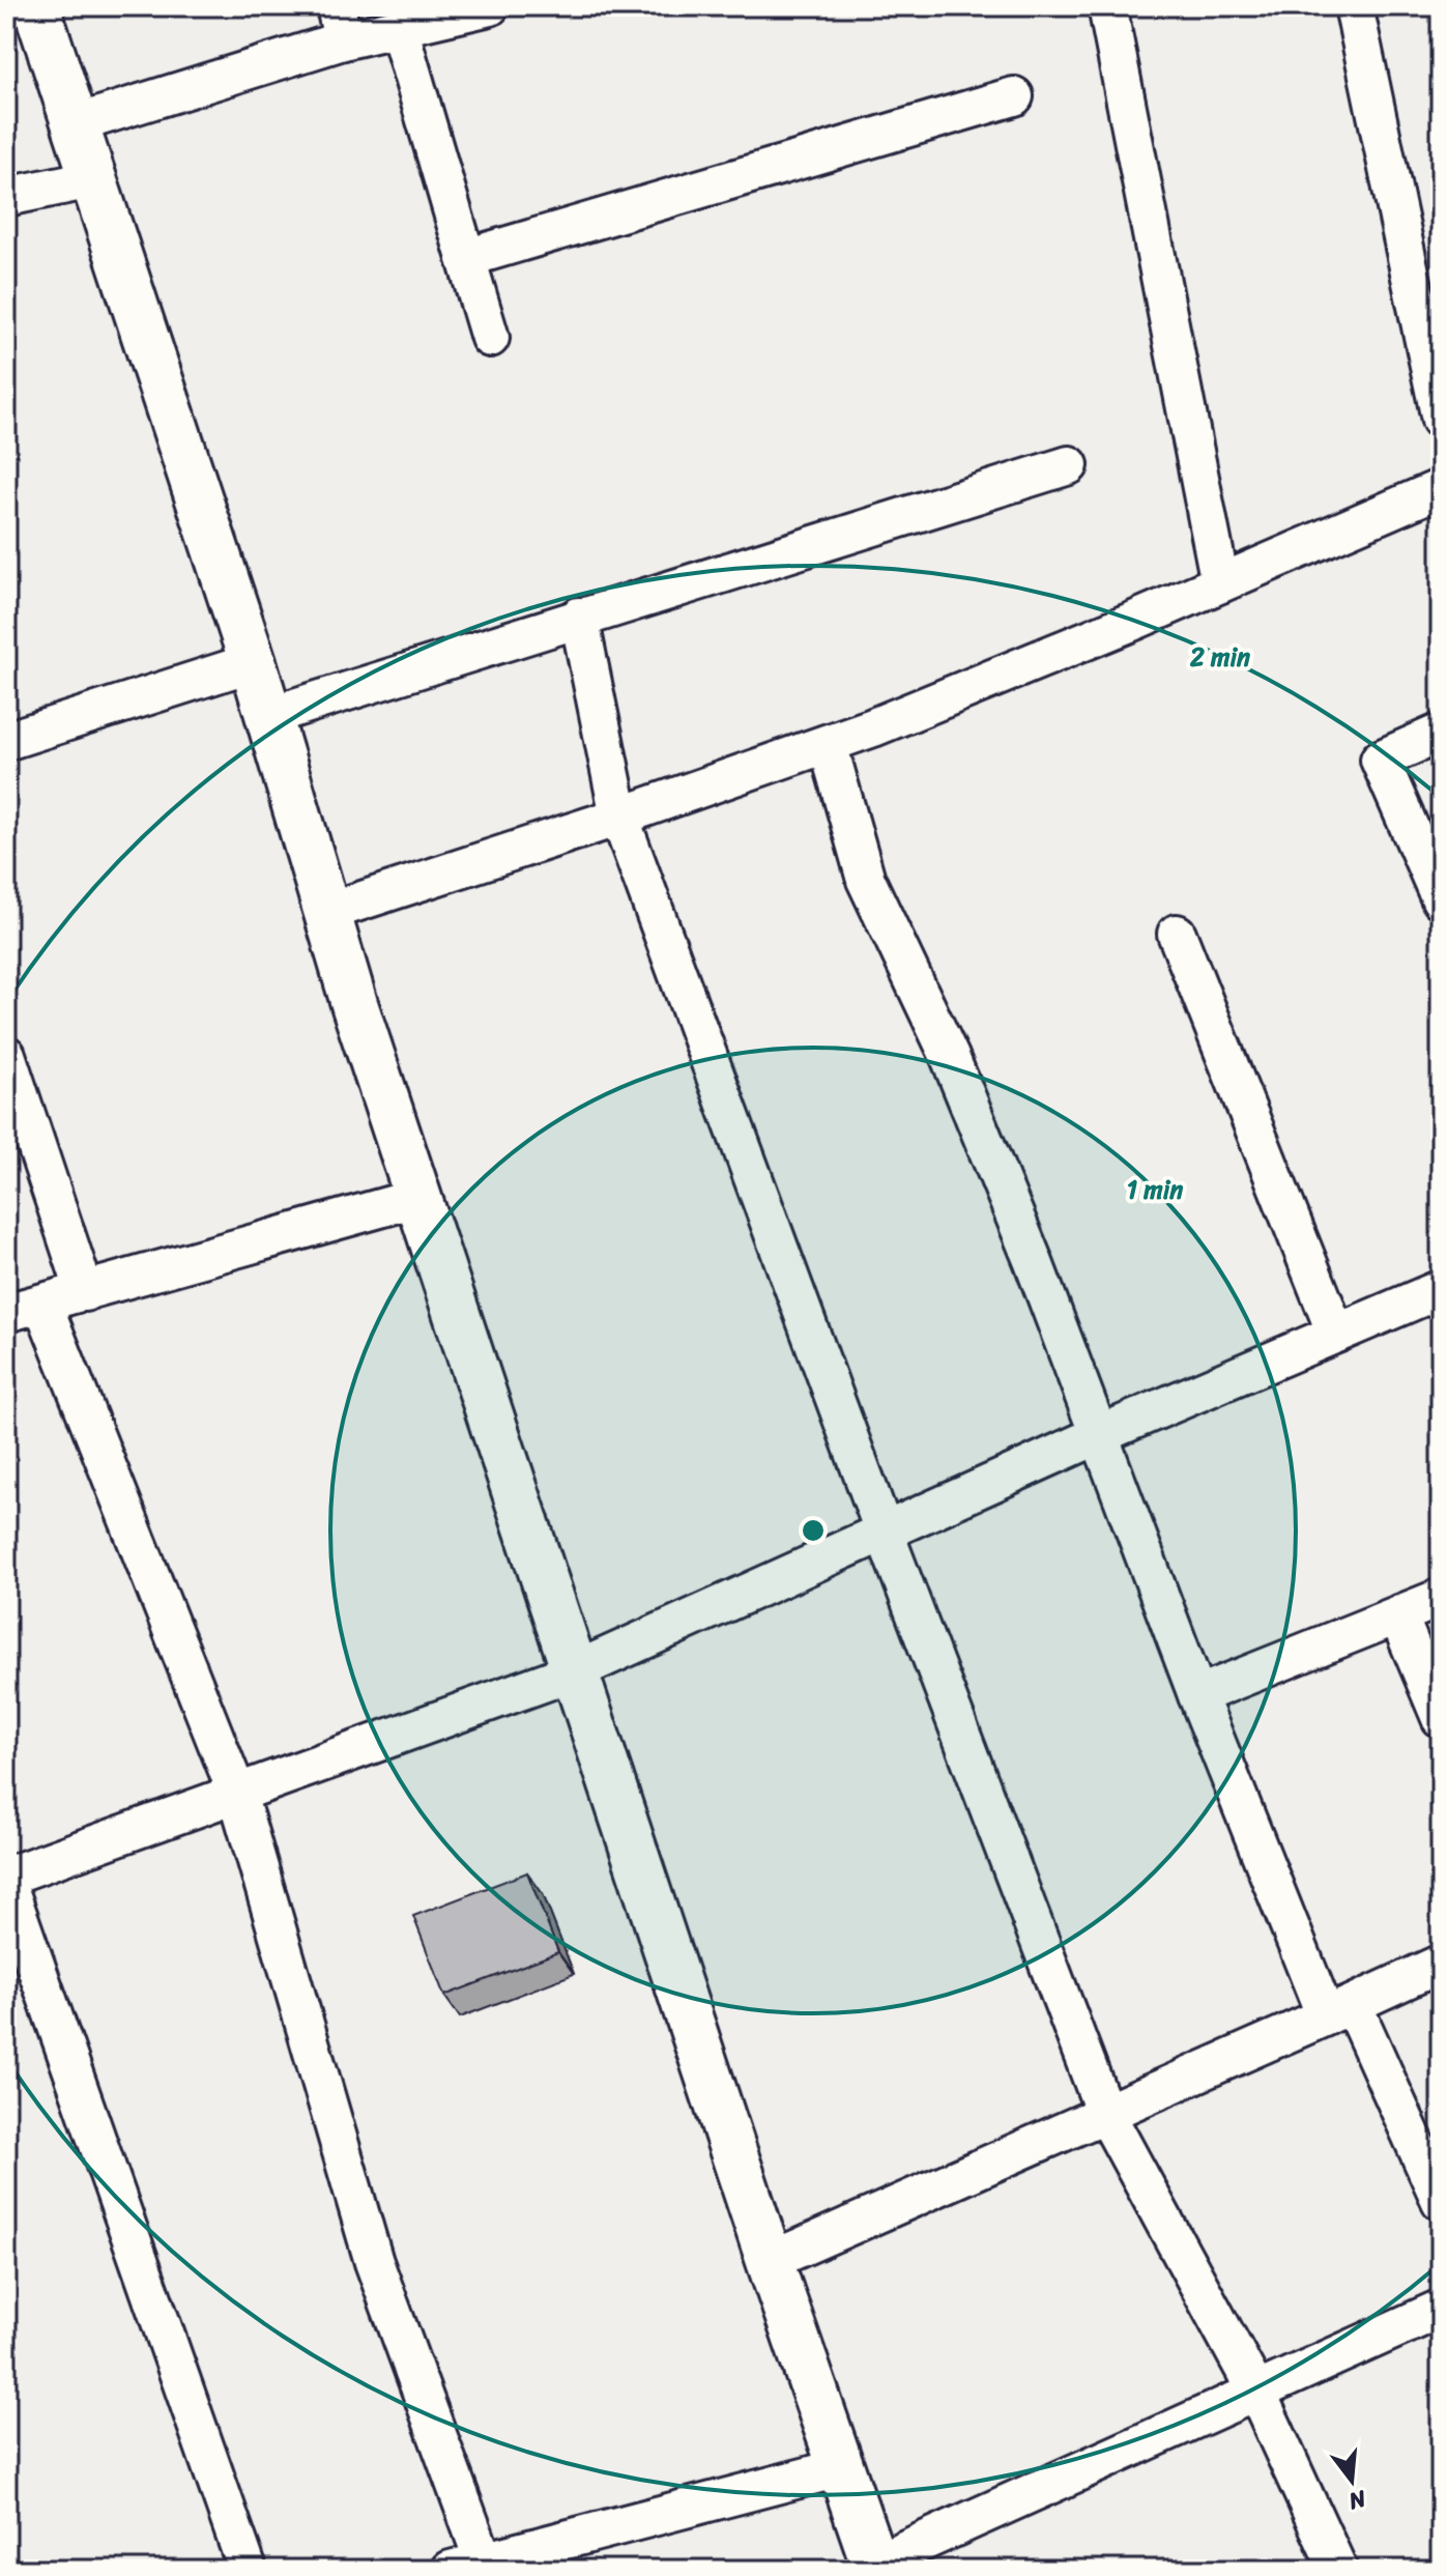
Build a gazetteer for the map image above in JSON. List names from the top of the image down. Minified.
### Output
{"north":"bottom","rings":["2 min","1 min"]}
